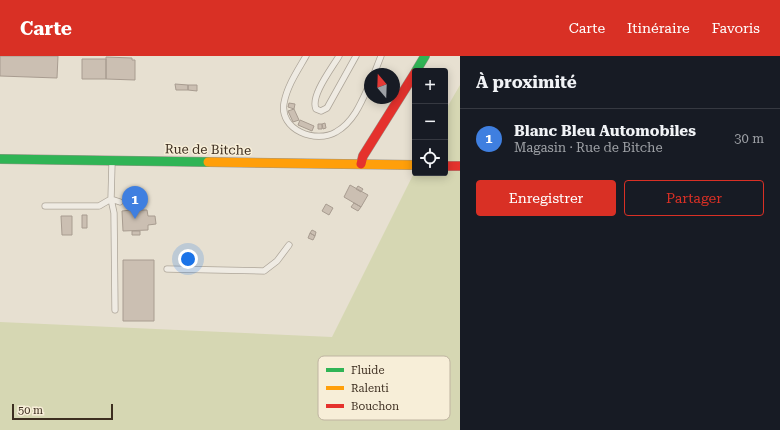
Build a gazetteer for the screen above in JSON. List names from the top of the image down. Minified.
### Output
{"streets":{"main road":["Rue de Bitche"]},"legend":["Fluide","Ralenti","Bouchon"],"scale_bar":"50 m","north":"top","page":{"header":"Carte","nav":["Carte","Itinéraire","Favoris"],"heading":"À proximité","map_buttons":["+","−"],"list":[{"mark":"1","name":"Blanc Bleu Automobiles","note":"Magasin · Rue de Bitche","value":"30 m"}],"buttons":["Enregistrer","Partager"],"pins":"1","scale":"50 m"}}
